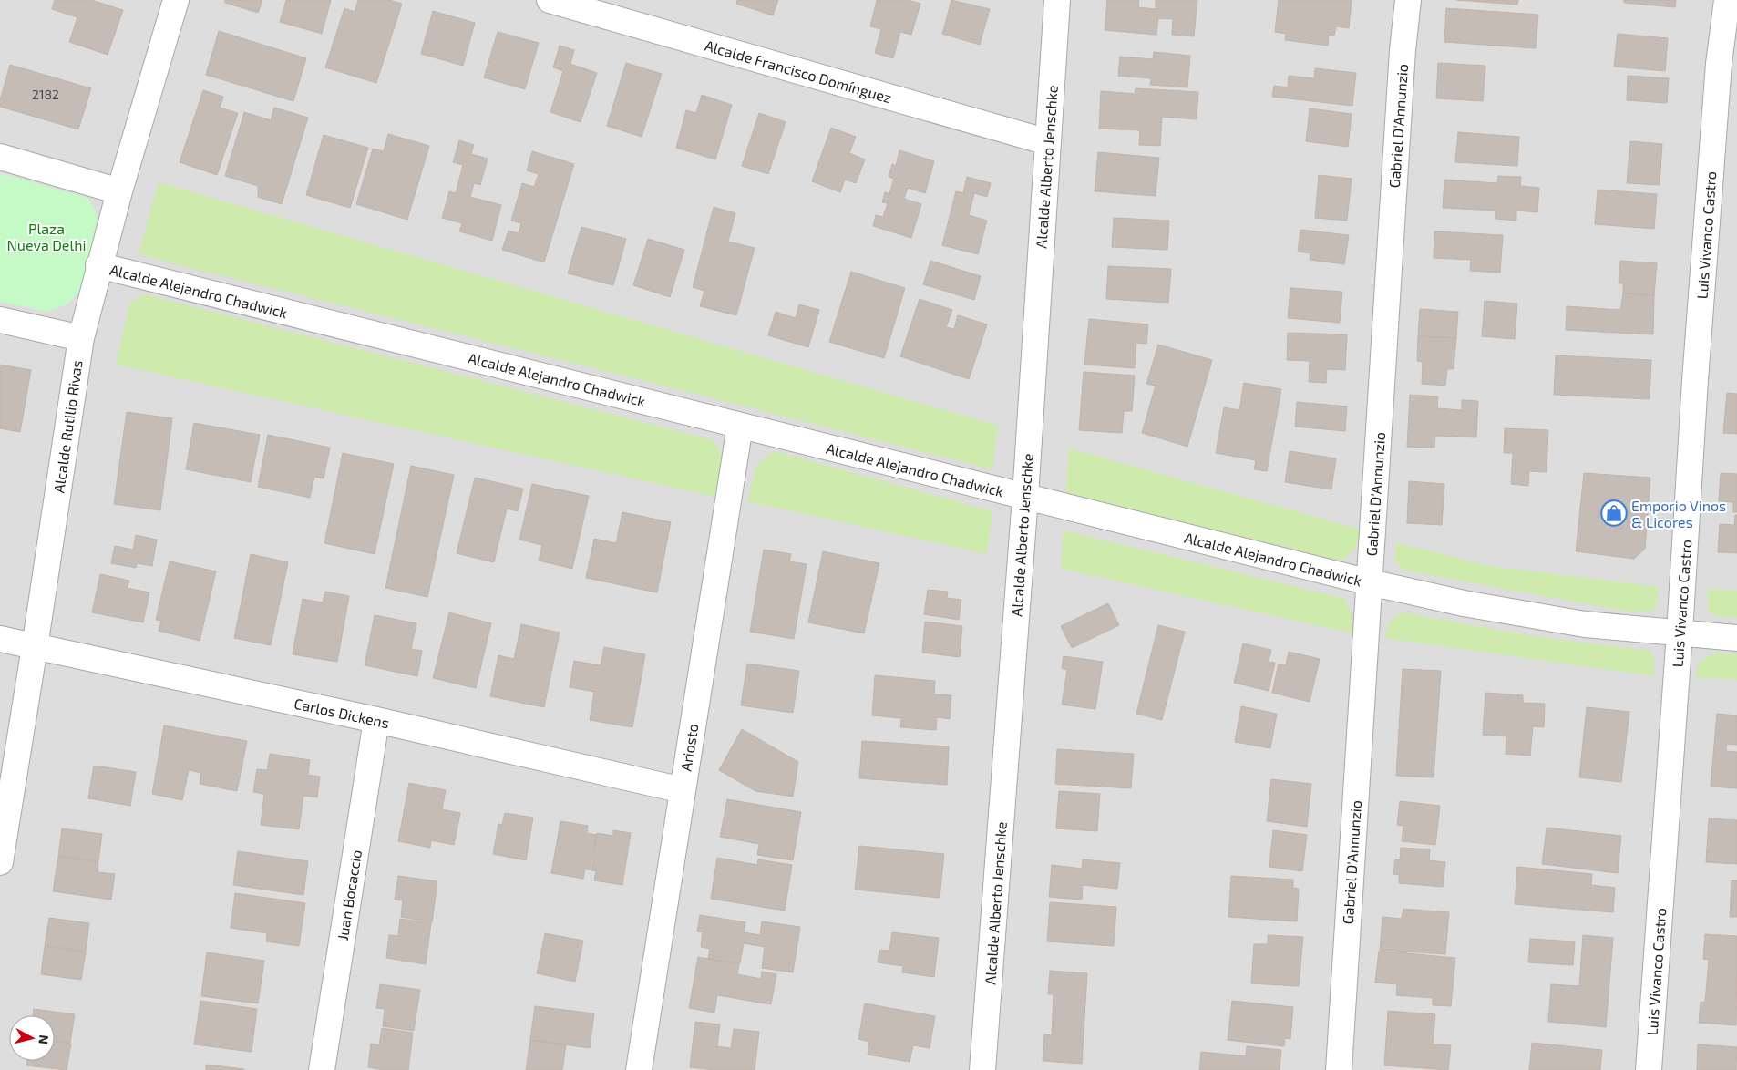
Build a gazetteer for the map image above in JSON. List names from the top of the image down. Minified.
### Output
{"streets":{"street":["Alcalde Francisco Domínguez","Gabriel D'Annunzio","Alcalde Alberto Jenschke","Luis Vivanco Castro","Alcalde Alejandro Chadwick","Alcalde Rutilio Rivas","Carlos Dickens","Ariosto","Juan Bocaccio"]},"crossings":[["Alcalde Francisco Domínguez","Alcalde Alberto Jenschke"],["Gabriel D'Annunzio","Alcalde Alejandro Chadwick"],["Alcalde Alberto Jenschke","Alcalde Alejandro Chadwick"],["Luis Vivanco Castro","Alcalde Alejandro Chadwick"],["Alcalde Alejandro Chadwick","Alcalde Rutilio Rivas"],["Alcalde Alejandro Chadwick","Ariosto"],["Alcalde Rutilio Rivas","Carlos Dickens"],["Carlos Dickens","Ariosto"],["Carlos Dickens","Juan Bocaccio"]],"parks":["Plaza Nueva Delhi"],"places":{"shop":["Emporio Vinos & Licores"]},"house_numbers":["2182"],"north":"right"}
